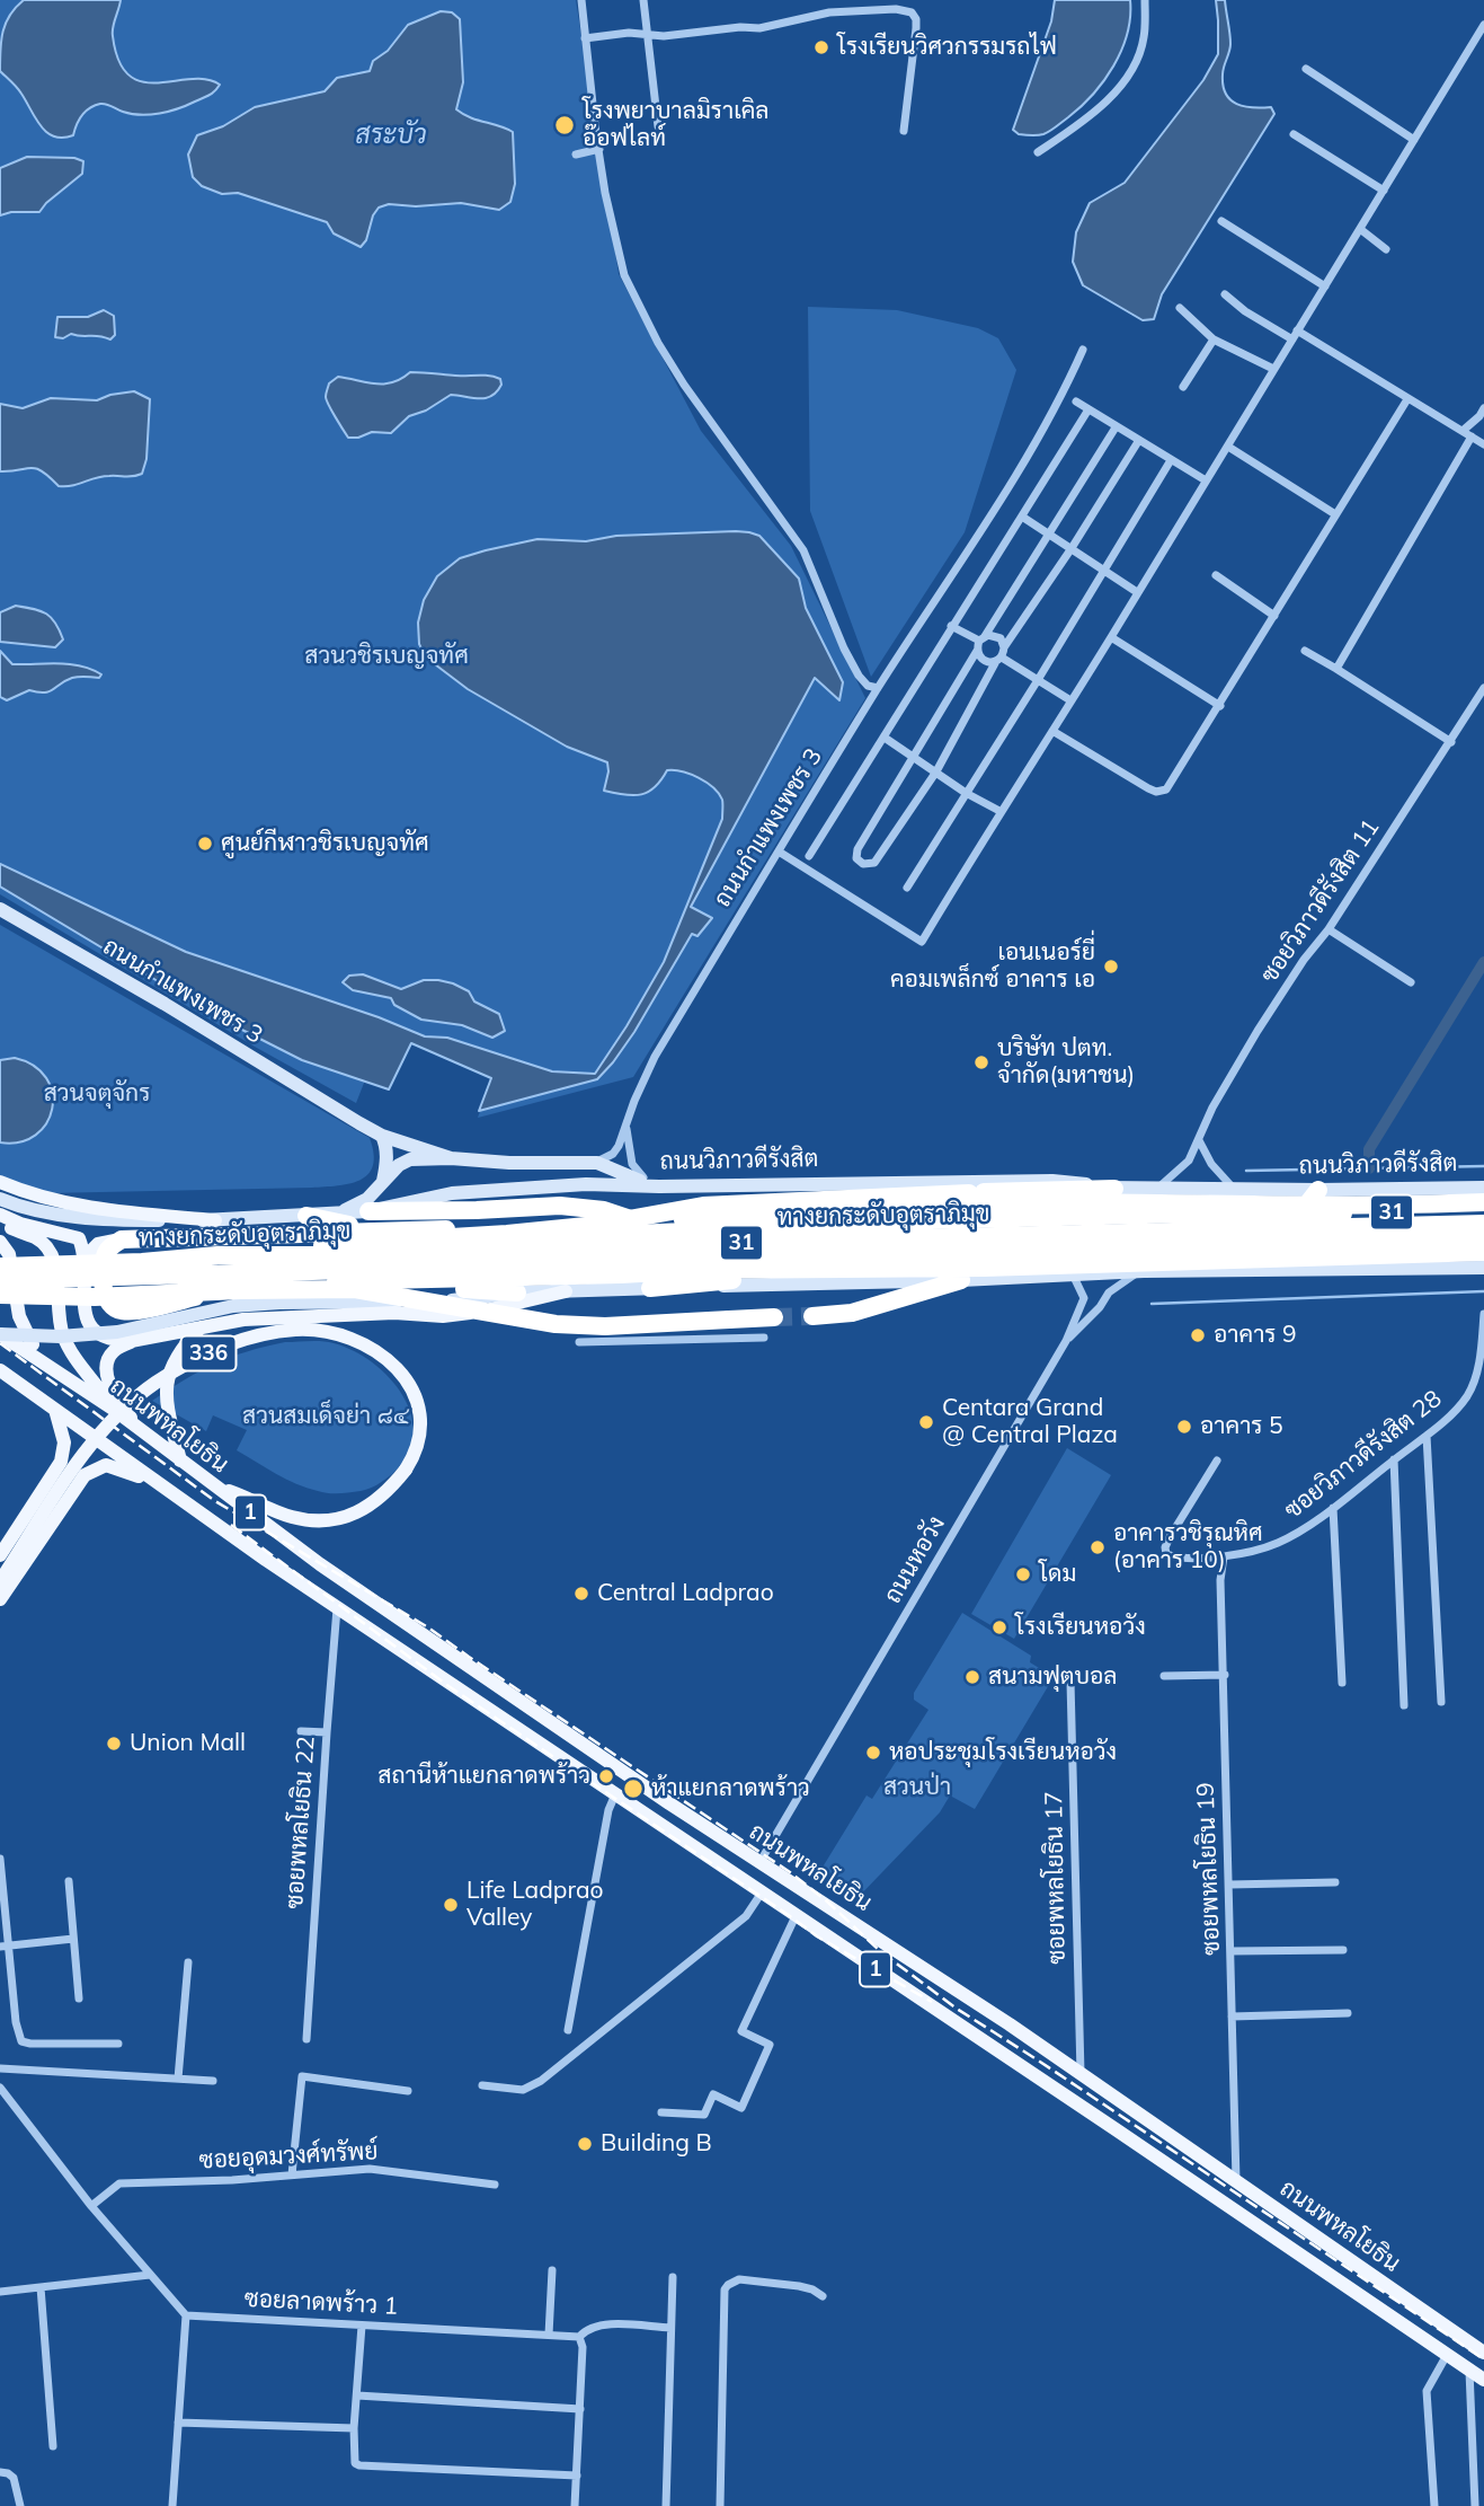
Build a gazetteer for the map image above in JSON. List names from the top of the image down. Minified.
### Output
{"streets":{"highway":["ถนนวิภาวดีรังสิต","31","ทางยกระดับอุตราภิมุข"],"main road":["ถนนกำแพงเพชร 3","336","ถนนพหลโยธิน","1"],"street":["ซอยวิภาวดีรังสิต 11","ซอยวิภาวดีรังสิต 28","ถนนหอวัง","ซอยพหลโยธิน 22","ซอยพหลโยธิน 19","ซอยพหลโยธิน 17","ซอยอุดมวงศ์ทรัพย์","ซอยลาดพร้าว 1"]},"crossings":[["ถนนกำแพงเพชร 3","ถนนวิภาวดีรังสิต"],["ซอยวิภาวดีรังสิต 11","ถนนวิภาวดีรังสิต"],["31","ถนนพหลโยธิน"],["31","ถนนหอวัง"],["336","ถนนพหลโยธิน"],["ถนนพหลโยธิน","ถนนหอวัง"],["ถนนพหลโยธิน","ซอยพหลโยธิน 22"],["ถนนพหลโยธิน","ซอยพหลโยธิน 19"],["ถนนพหลโยธิน","ซอยพหลโยธิน 17"],["ซอยวิภาวดีรังสิต 28","ซอยพหลโยธิน 19"]],"water":["สระบัว"],"parks":["สวนวชิรเบญจทัศ","สวนจตุจักร","สวนสมเด็จย่า ๘๔","สวนป่า"],"places":["โรงเรียนวิศวกรรมรถไฟ","โรงพยาบาลมิราเคิล อ๊อฟไลท์","ศูนย์กีฬาวชิรเบญจทัศ","เอนเนอร์ยี่ คอมเพล็กซ์ อาคาร เอ","บริษัท ปตท. จำกัด(มหาชน)","อาคาร 9","Centara Grand @ Central Plaza","อาคาร 5","อาคารวชิรุณหิศ (อาคาร 10)","โดม","Central Ladprao","โรงเรียนหอวัง","สนามฟุตบอล","Union Mall","หอประชุมโรงเรียนหอวัง","สถานีห้าแยกลาดพร้าว","ห้าแยกลาดพร้าว","Life Ladprao Valley","Building B"]}
